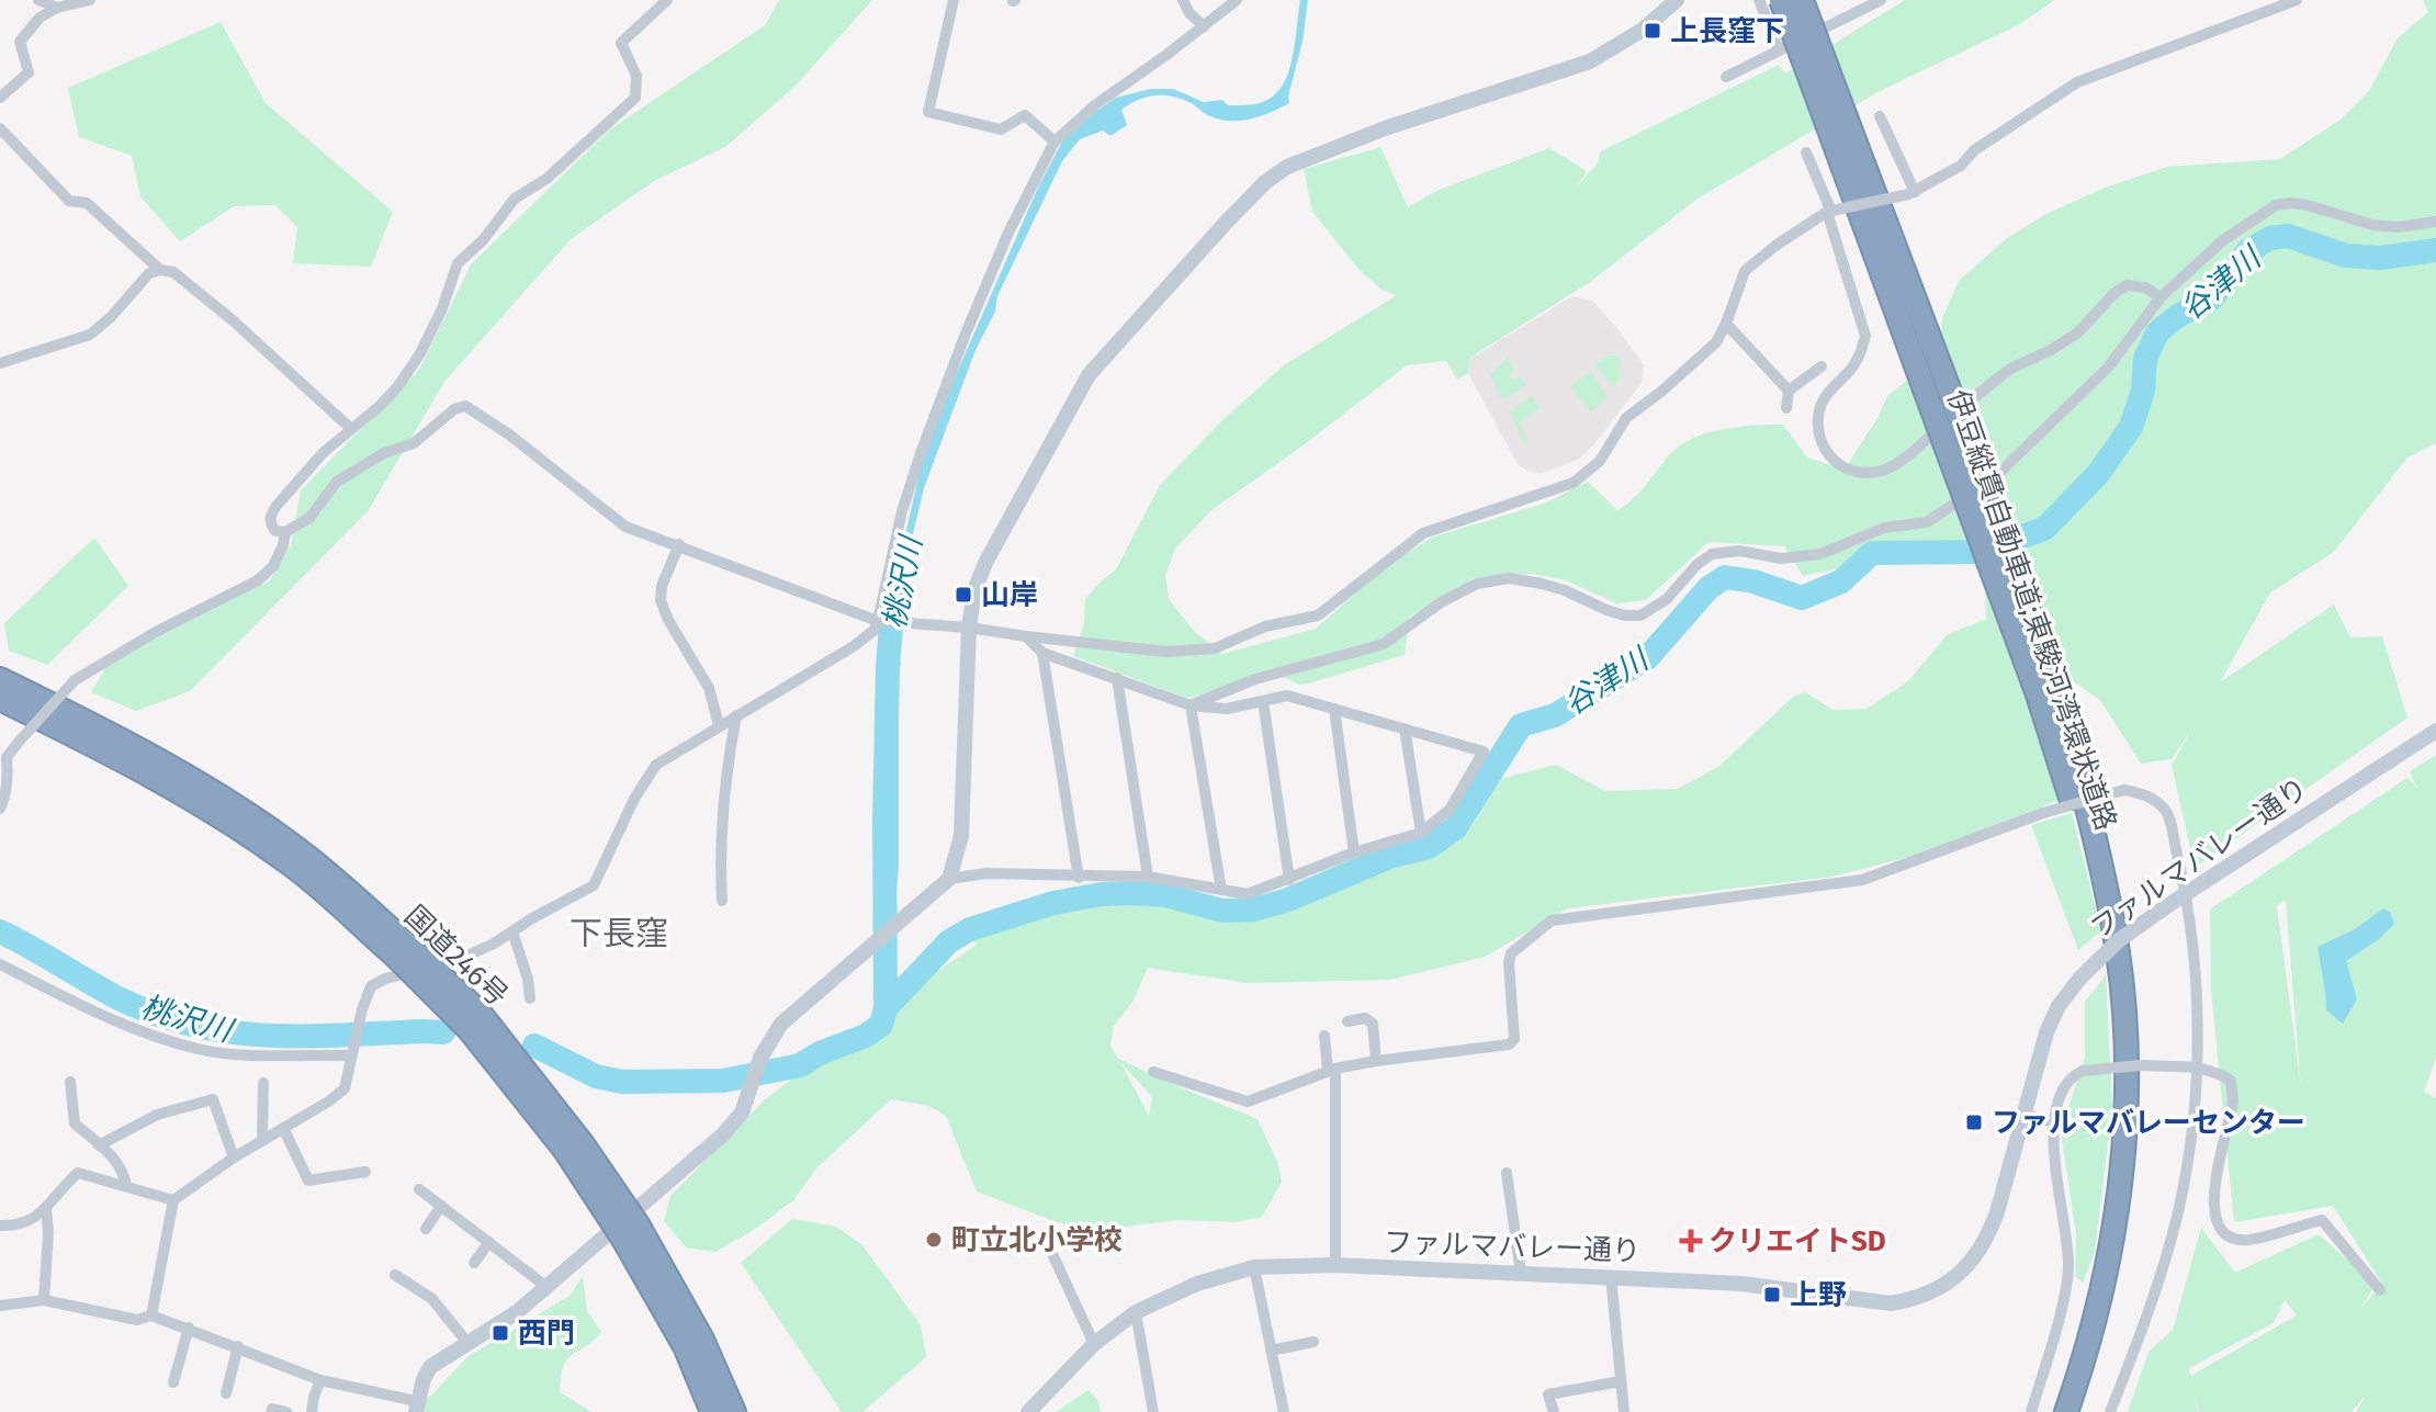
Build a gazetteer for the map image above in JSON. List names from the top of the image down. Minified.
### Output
{"streets":{"highway":["伊豆縦貫自動車道;東駿河湾環状道路","国道246号"],"street":["ファルマバレー通り"]},"districts":["下長窪"],"water":["谷津川","桃沢川"],"places":{"transit":["上長窪下","山岸","ファルマバレーセンター","上野","西門"],"other":["町立北小学校"],"health":["クリエイトSD"]}}
